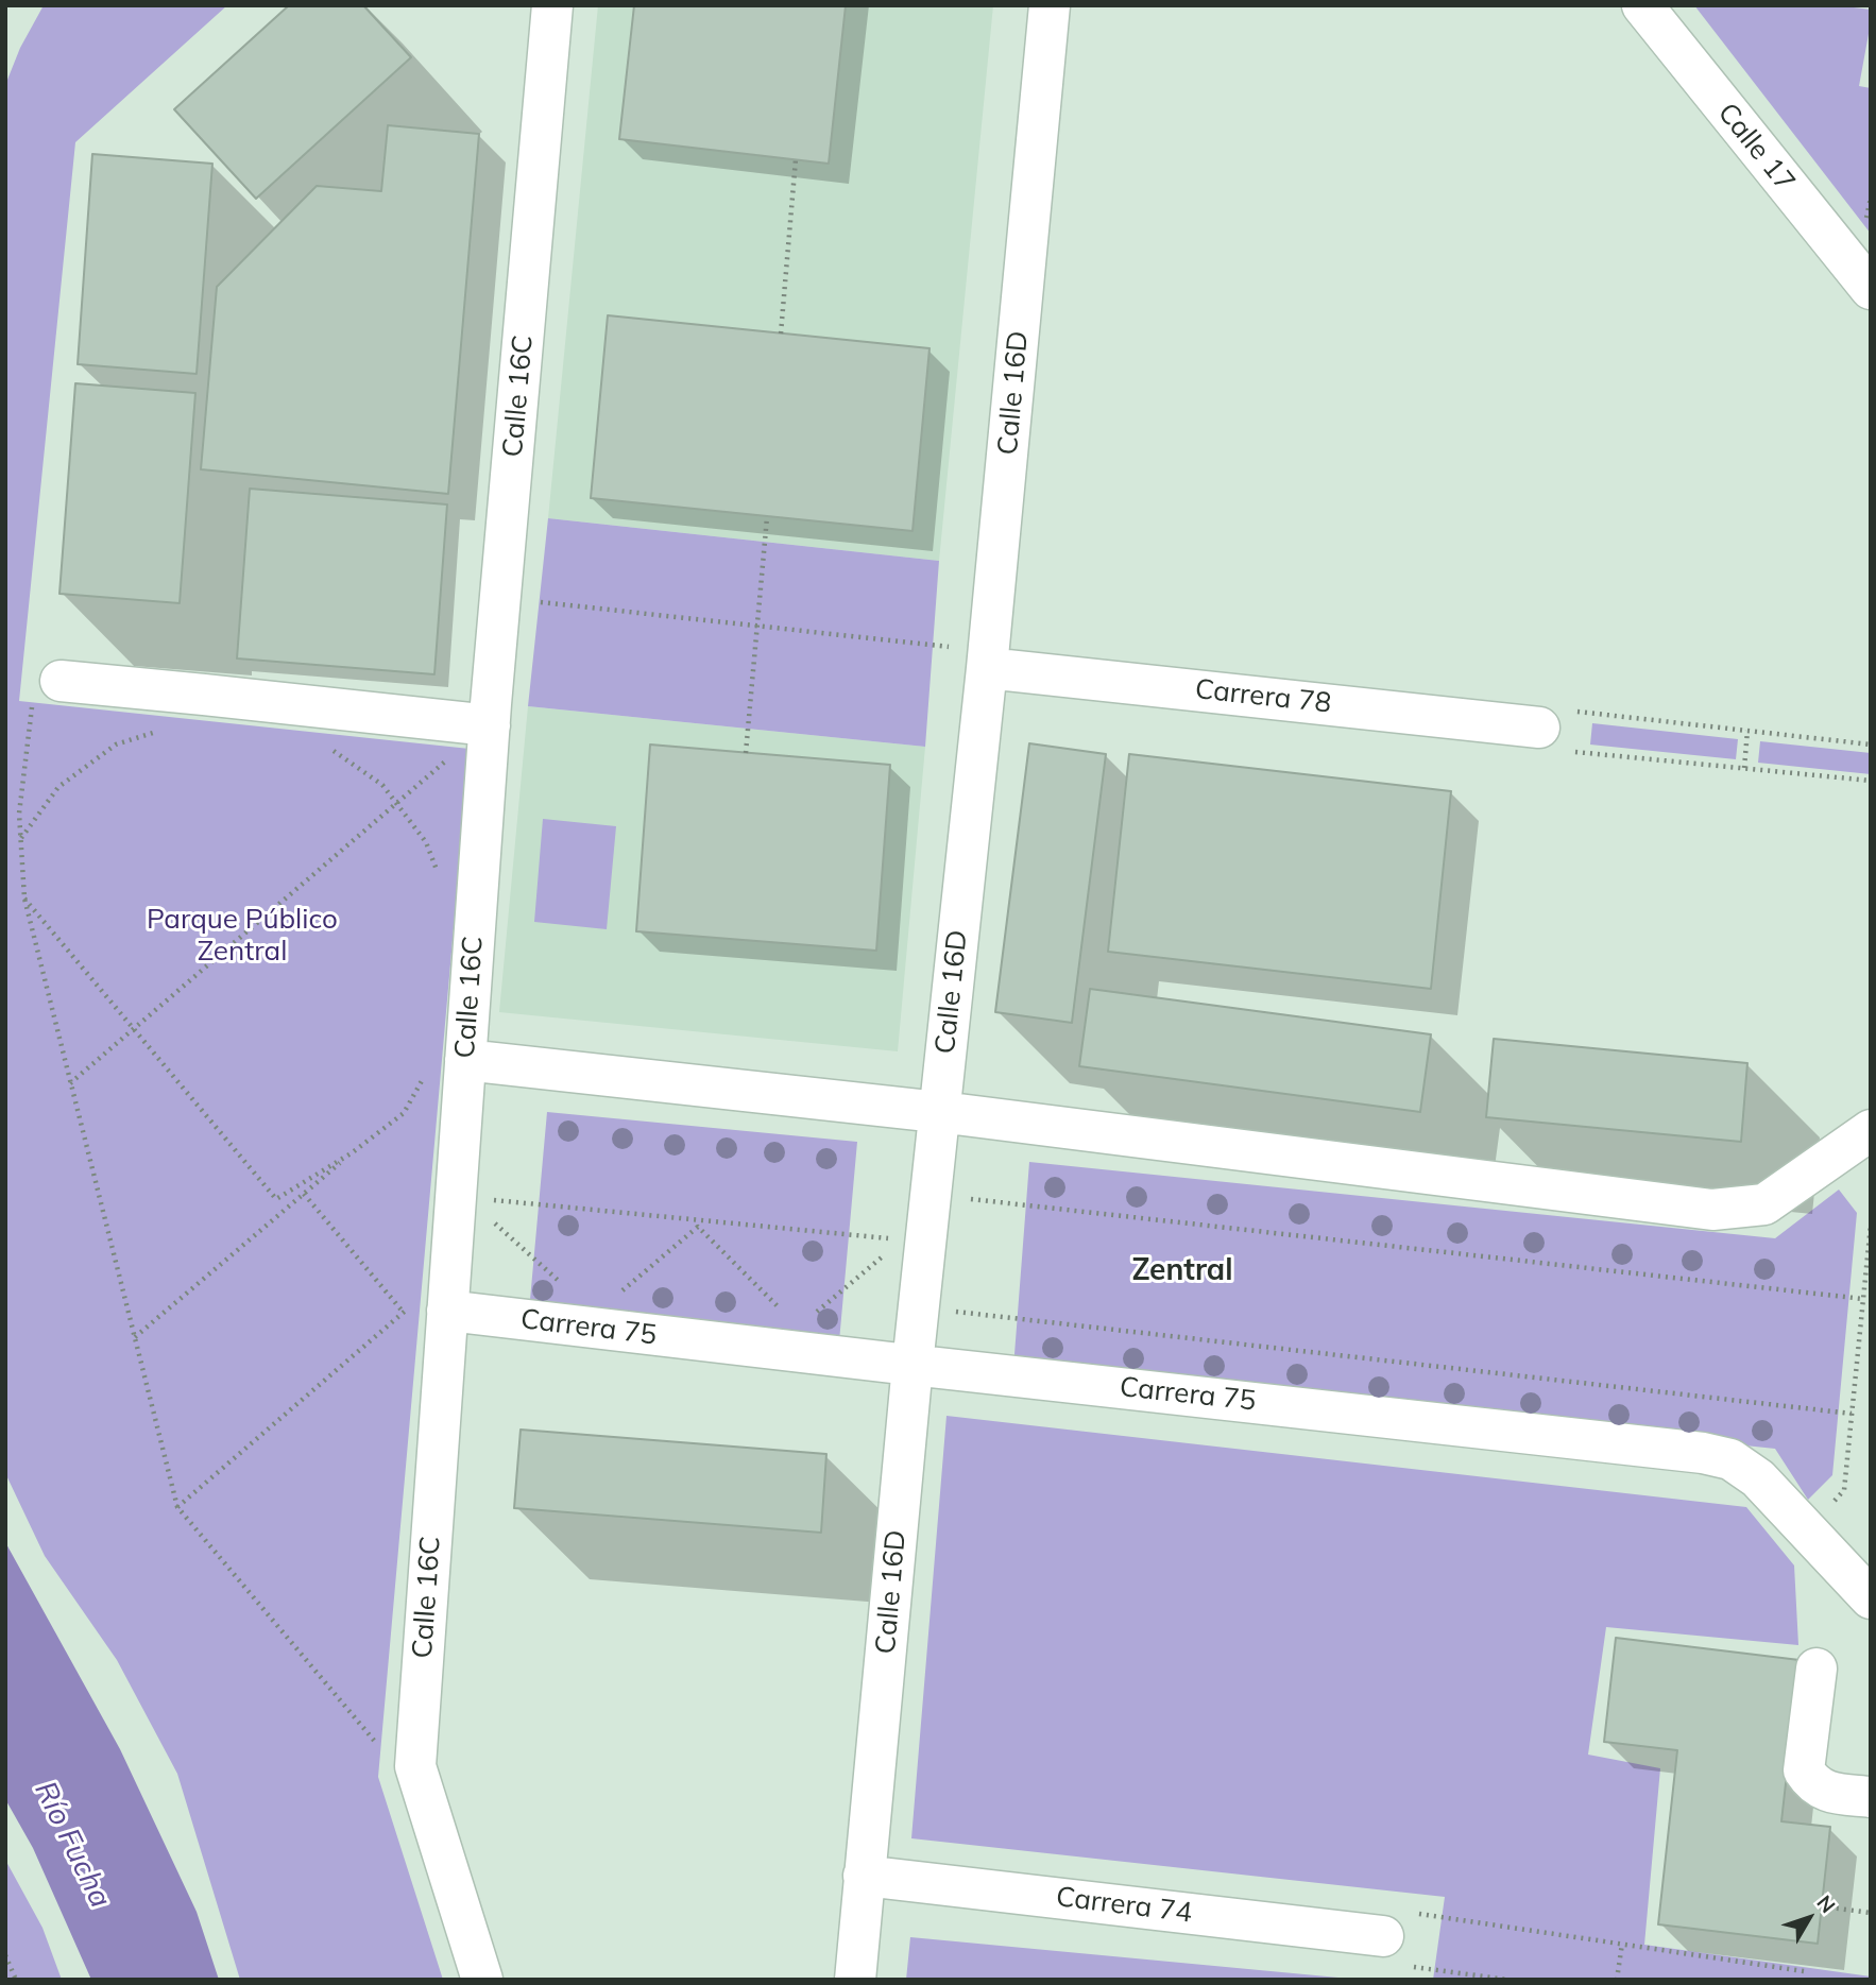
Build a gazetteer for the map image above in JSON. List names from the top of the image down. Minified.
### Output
{"streets":{"street":["Calle 17","Calle 16D","Calle 16C","Carrera 78","Carrera 75","Carrera 74"]},"crossings":[["Calle 16D","Carrera 78"],["Calle 16D","Carrera 75"],["Calle 16D","Carrera 74"],["Calle 16C","Carrera 75"]],"districts":["Zentral"],"water":["Río Fucha"],"parks":["Parque Público Zentral"],"north":"top right"}
